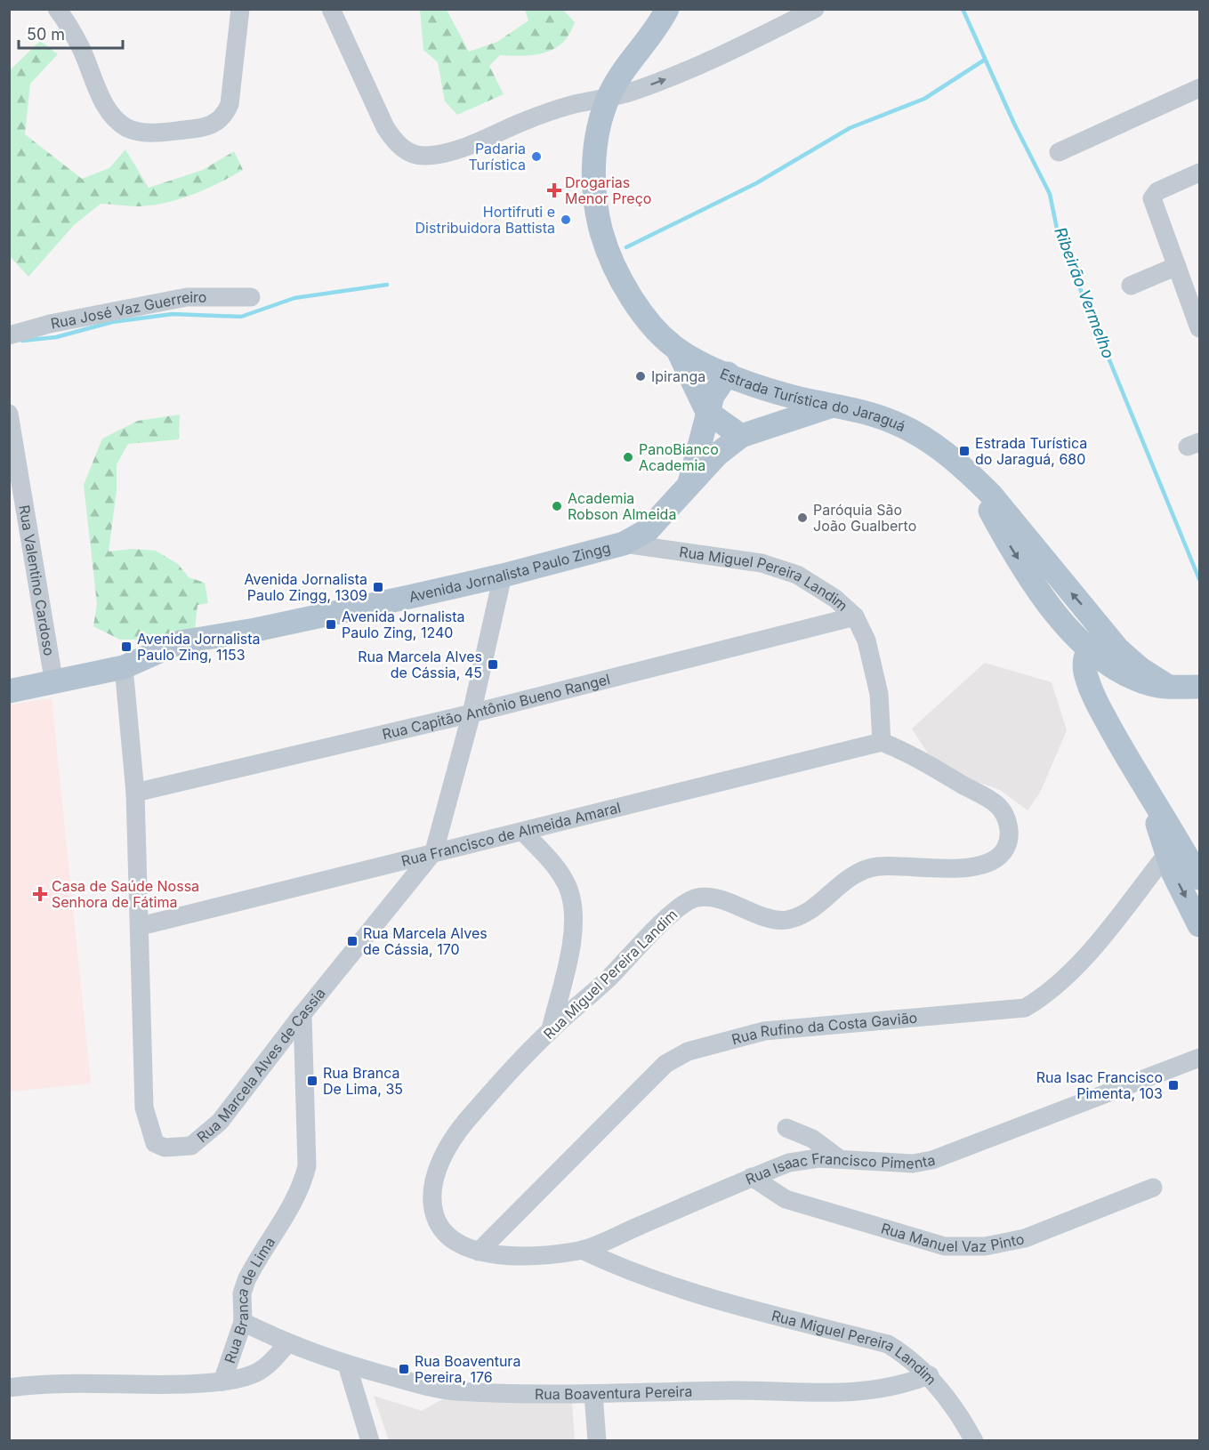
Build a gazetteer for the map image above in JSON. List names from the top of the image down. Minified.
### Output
{"streets":{"main road":["Estrada Turística do Jaraguá","Avenida Jornalista Paulo Zingg"],"street":["Rua José Vaz Guerreiro","Rua Valentino Cardoso","Rua Miguel Pereira Landim","Rua Capitão Antônio Bueno Rangel","Rua Francisco de Almeida Amaral","Rua Rufino da Costa Gavião","Rua Marcela Alves de Cassia","Rua Isaac Francisco Pimenta","Rua Manuel Vaz Pinto","Rua Branca de Lima","Rua Boaventura Pereira"]},"crossings":[["Estrada Turística do Jaraguá","Avenida Jornalista Paulo Zingg"],["Avenida Jornalista Paulo Zingg","Rua Valentino Cardoso"],["Avenida Jornalista Paulo Zingg","Rua Miguel Pereira Landim"],["Avenida Jornalista Paulo Zingg","Rua Marcela Alves de Cassia"],["Rua Miguel Pereira Landim","Rua Capitão Antônio Bueno Rangel"],["Rua Miguel Pereira Landim","Rua Francisco de Almeida Amaral"],["Rua Miguel Pereira Landim","Rua Rufino da Costa Gavião"],["Rua Miguel Pereira Landim","Rua Isaac Francisco Pimenta"],["Rua Miguel Pereira Landim","Rua Boaventura Pereira"],["Rua Capitão Antônio Bueno Rangel","Rua Marcela Alves de Cassia"],["Rua Francisco de Almeida Amaral","Rua Marcela Alves de Cassia"],["Rua Rufino da Costa Gavião","Rua Isaac Francisco Pimenta"],["Rua Marcela Alves de Cassia","Rua Branca de Lima"],["Rua Isaac Francisco Pimenta","Rua Manuel Vaz Pinto"],["Rua Branca de Lima","Rua Boaventura Pereira"]],"water":["Ribeirão Vermelho"],"places":{"other":["Padaria Turística","Hortifruti e Distribuidora Battista","Ipiranga","PanoBianco Academia","Academia Robson Almeida","Paróquia São João Gualberto"],"health":["Drogarias Menor Preço","Casa de Saúde Nossa Senhora de Fátima"],"transit":["Estrada Turística do Jaraguá, 680","Avenida Jornalista Paulo Zingg, 1309","Avenida Jornalista Paulo Zing, 1240","Avenida Jornalista Paulo Zing, 1153","Rua Marcela Alves de Cássia, 45","Rua Marcela Alves de Cássia, 170","Rua Branca De Lima, 35","Rua Isac Francisco Pimenta, 103","Rua Boaventura Pereira, 176"]},"scale_bar":"50 m"}
